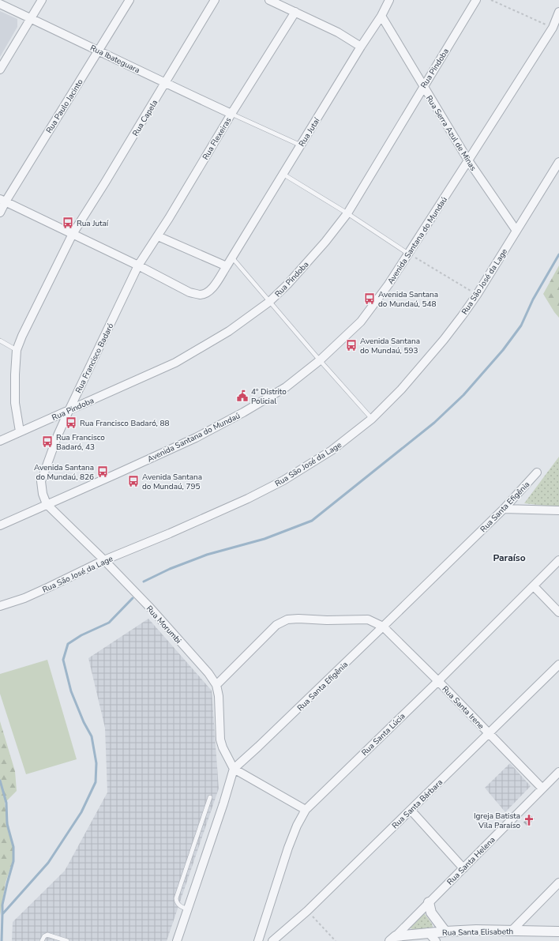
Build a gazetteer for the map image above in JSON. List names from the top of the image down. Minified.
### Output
{"streets":{"street":["Rua Ibateguara","Rua Pindoba","Rua Paulo Jacinto","Rua Capela","Rua Jutaí","Rua Serra Azul de Minas","Rua Flexeiras","Avenida Santana do Mundaú","Rua São José da Lage","Rua Francisco Badaró","Rua Santa Efigênia","Rua Morumbi","Rua Santa Irene","Rua Santa Lúcia","Rua Santa Bárbara","Rua Santa Helena","Rua Santa Elisabeth"]},"crossings":[["Rua Ibateguara","Rua Paulo Jacinto"],["Rua Ibateguara","Rua Capela"],["Rua Ibateguara","Rua Flexeiras"],["Rua Pindoba","Rua Capela"],["Rua Pindoba","Rua Serra Azul de Minas"],["Rua Pindoba","Rua Francisco Badaró"],["Rua Paulo Jacinto","Rua Jutaí"],["Rua Capela","Rua Jutaí"],["Rua Jutaí","Rua Serra Azul de Minas"],["Rua Jutaí","Rua Flexeiras"],["Rua Jutaí","Rua Francisco Badaró"],["Rua Serra Azul de Minas","Avenida Santana do Mundaú"],["Rua Serra Azul de Minas","Rua São José da Lage"],["Rua Flexeiras","Rua Francisco Badaró"],["Avenida Santana do Mundaú","Rua Francisco Badaró"],["Avenida Santana do Mundaú","Rua Morumbi"],["Rua São José da Lage","Rua Morumbi"],["Rua Francisco Badaró","Rua Morumbi"],["Rua Santa Efigênia","Rua Morumbi"],["Rua Santa Efigênia","Rua Santa Irene"],["Rua Morumbi","Rua Santa Irene"],["Rua Santa Irene","Rua Santa Lúcia"],["Rua Santa Irene","Rua Santa Bárbara"],["Rua Santa Irene","Rua Santa Helena"],["Rua Santa Helena","Rua Santa Elisabeth"]],"districts":["Paraíso"],"places":{"bus stop":["Rua Jutaí","Avenida Santana do Mundaú, 548","Avenida Santana do Mundaú, 593","Rua Francisco Badaró, 88","Rua Francisco Badaró, 43","Avenida Santana do Mundaú, 826","Avenida Santana do Mundaú, 795"],"public building":["4º Distrito Policial"],"church":["Igreja Batista Vila Paraíso"]}}
